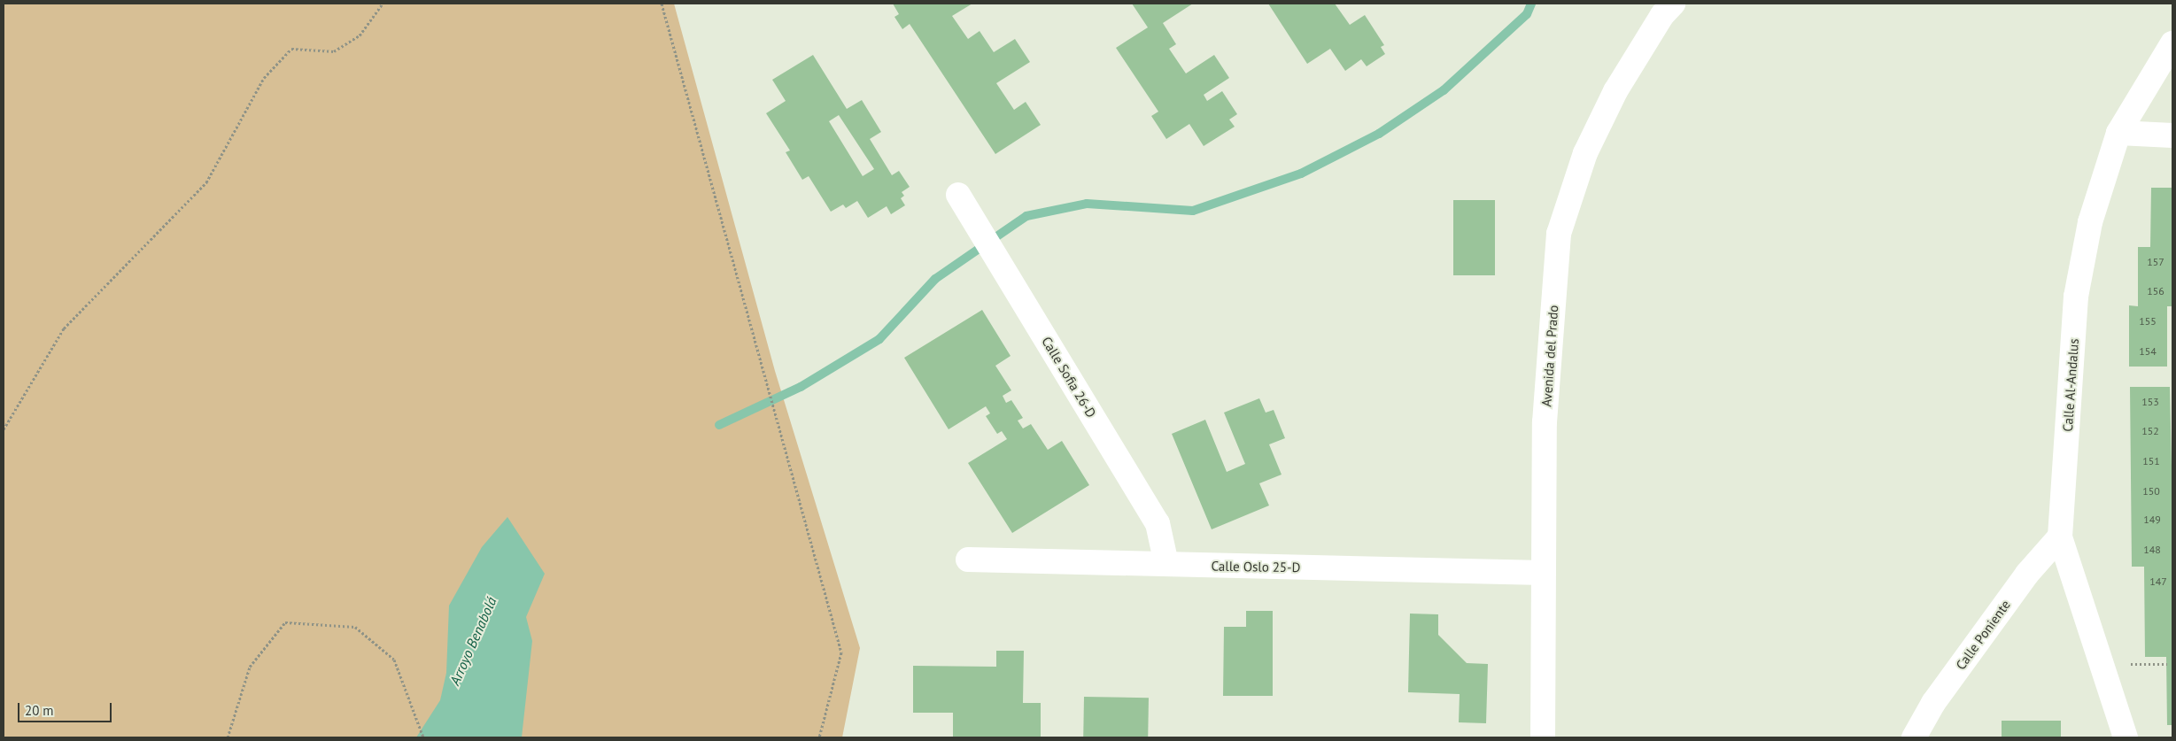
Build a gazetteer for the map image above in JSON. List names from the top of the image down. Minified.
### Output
{"streets":{"street":["Avenida del Prado","Calle Sofia 26-D","Calle Al-Andalus","Calle Oslo 25-D","Calle Poniente"]},"crossings":[["Avenida del Prado","Calle Oslo 25-D"],["Calle Sofia 26-D","Calle Oslo 25-D"],["Calle Al-Andalus","Calle Poniente"]],"water":["Arroyo Benabolá"],"house_numbers":["157","156","155","154","153","152","151","150","149","148","147"],"scale_bar":"20 m"}
